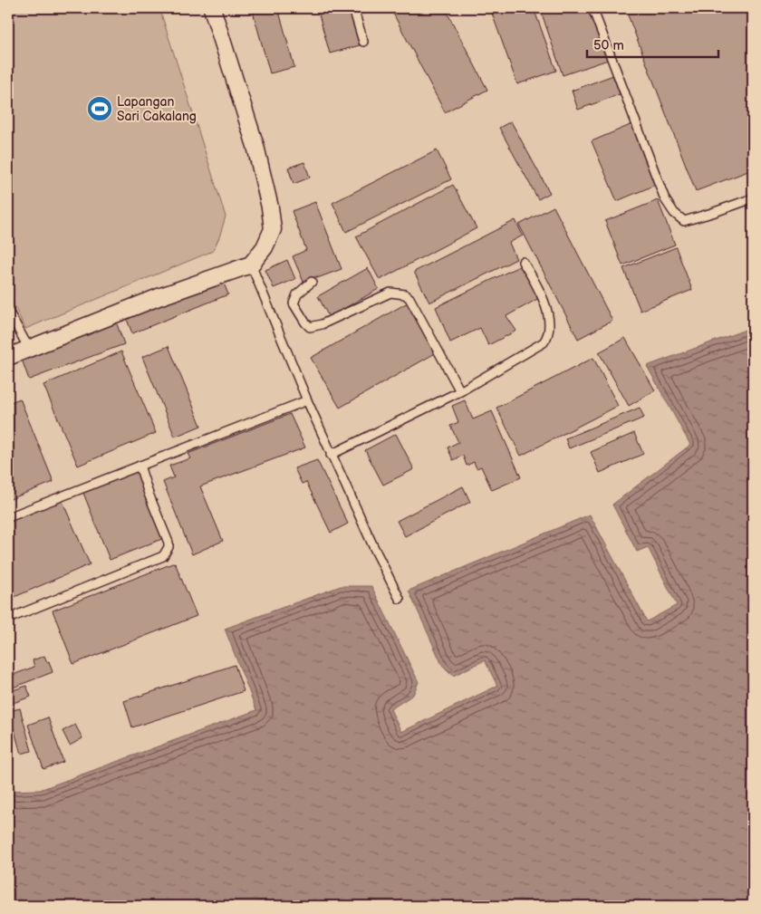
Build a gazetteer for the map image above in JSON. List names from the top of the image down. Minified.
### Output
{"places":{"sports":["Lapangan Sari Cakalang"]},"scale_bar":"50 m"}
